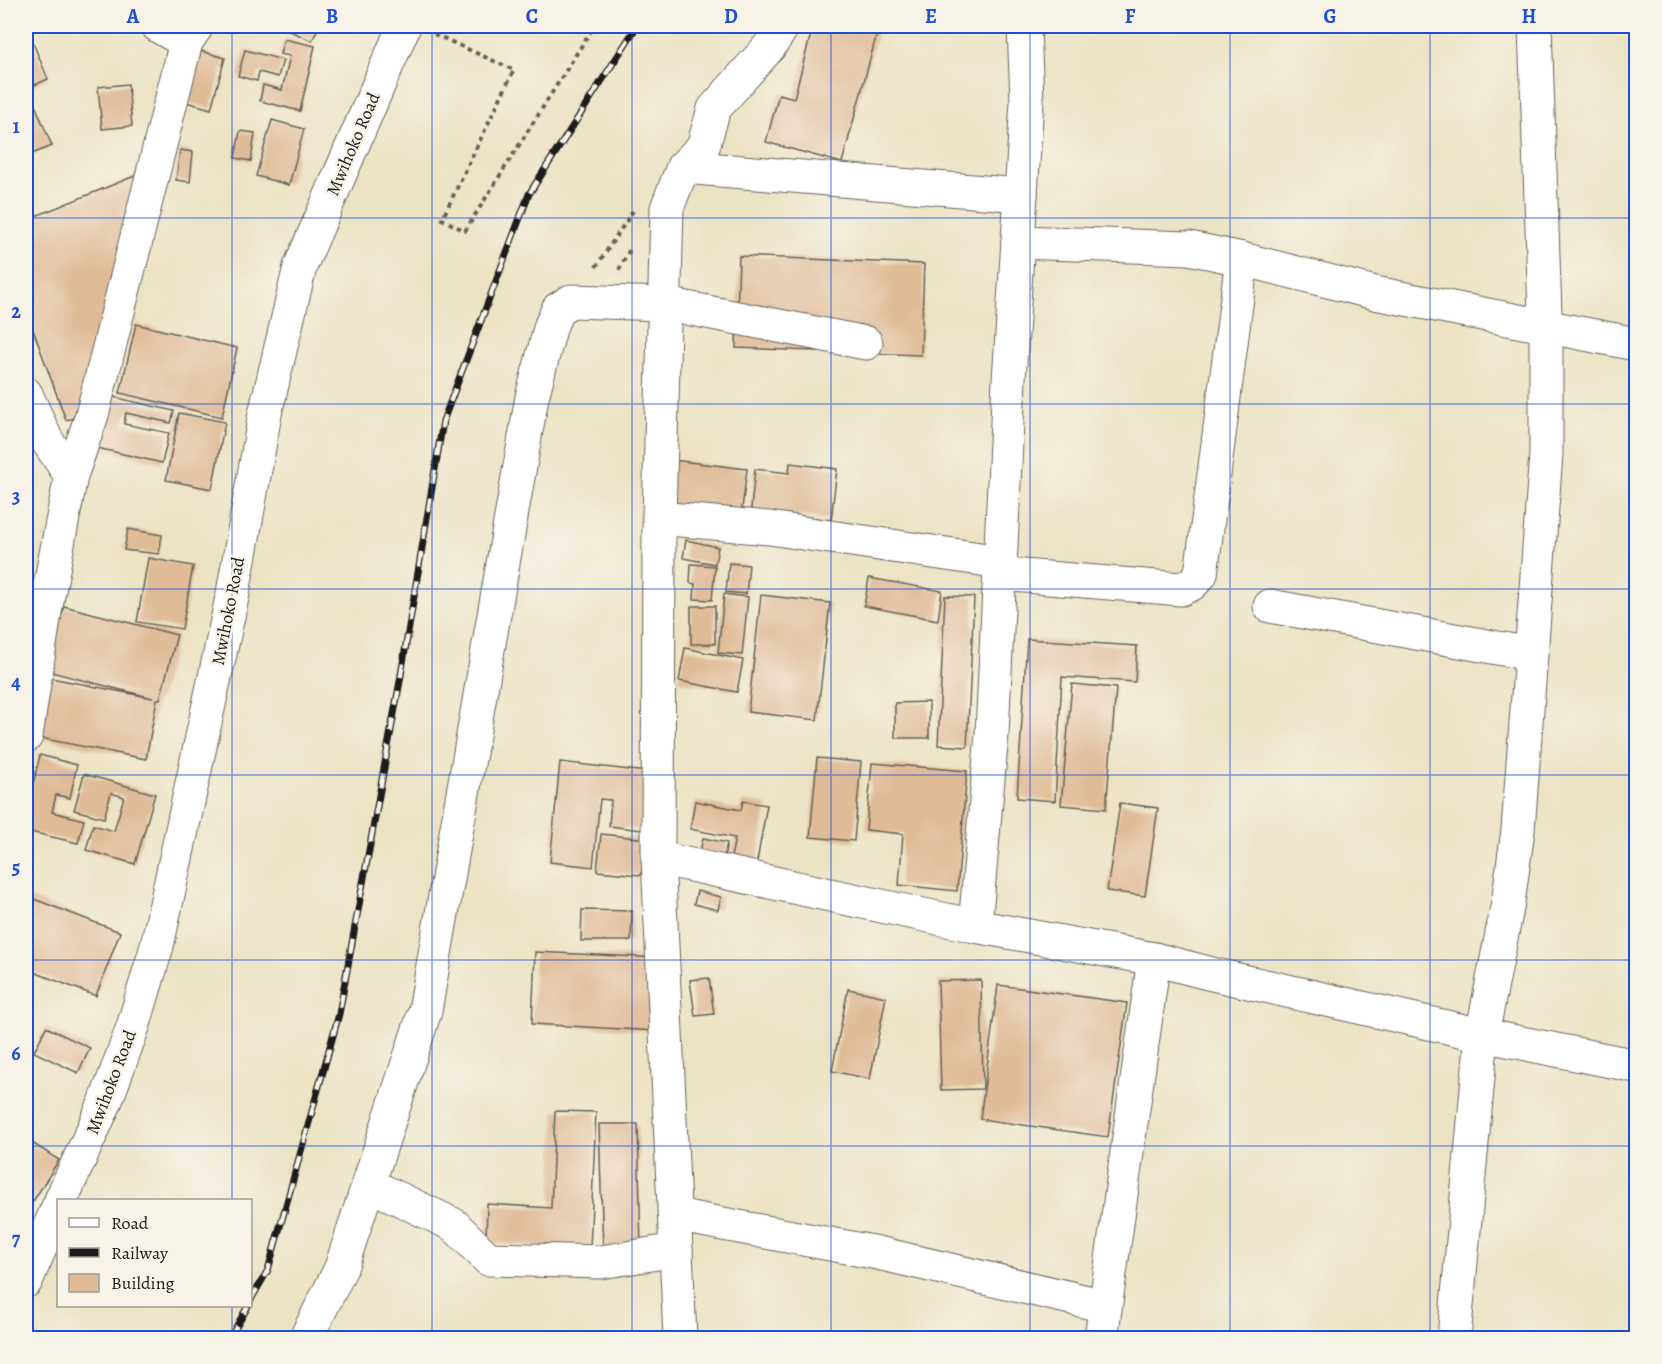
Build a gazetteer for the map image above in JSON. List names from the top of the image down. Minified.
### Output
{"streets":{"street":["Mwihoko Road"]},"legend":["Road","Railway","Building"],"grid":{"columns":["A","B","C","D","E","F","G","H"],"rows":["1","2","3","4","5","6","7"]}}
